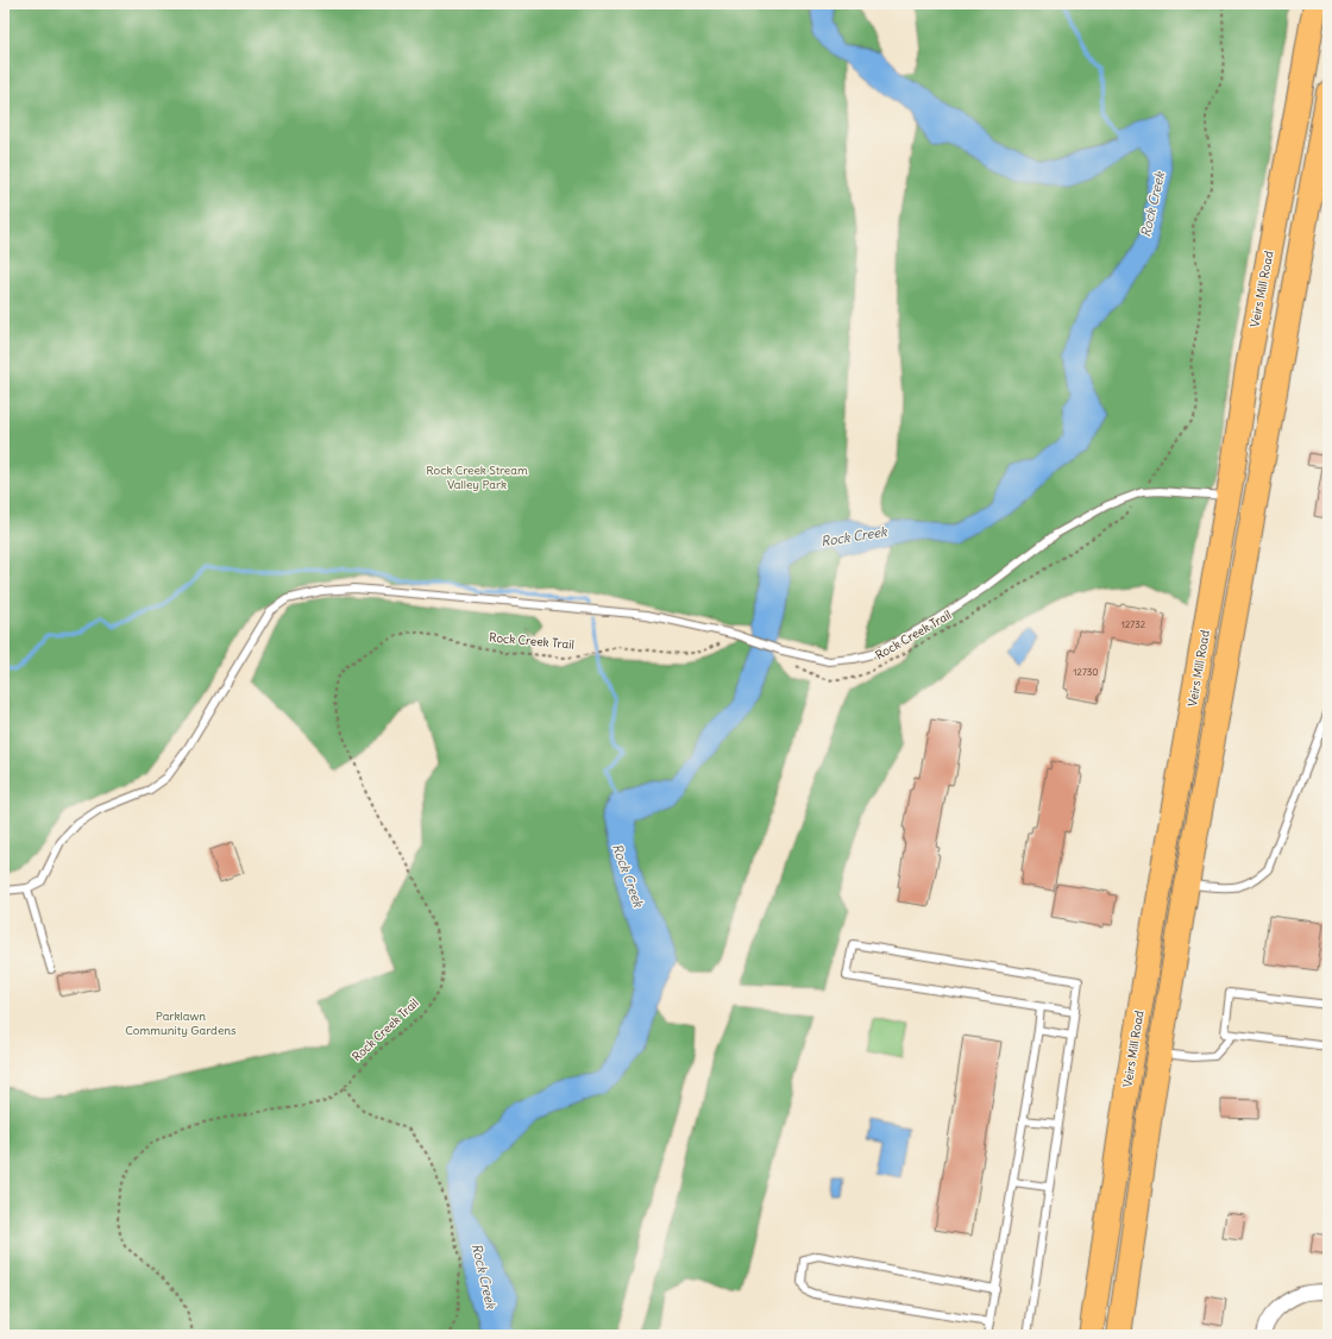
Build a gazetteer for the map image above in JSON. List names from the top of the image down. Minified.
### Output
{"streets":{"main road":["Veirs Mill Road"],"path":["Rock Creek Trail"]},"water":["Rock Creek"],"parks":["Rock Creek Stream Valley Park","Parklawn Community Gardens"],"house_numbers":["12732","12730"]}
